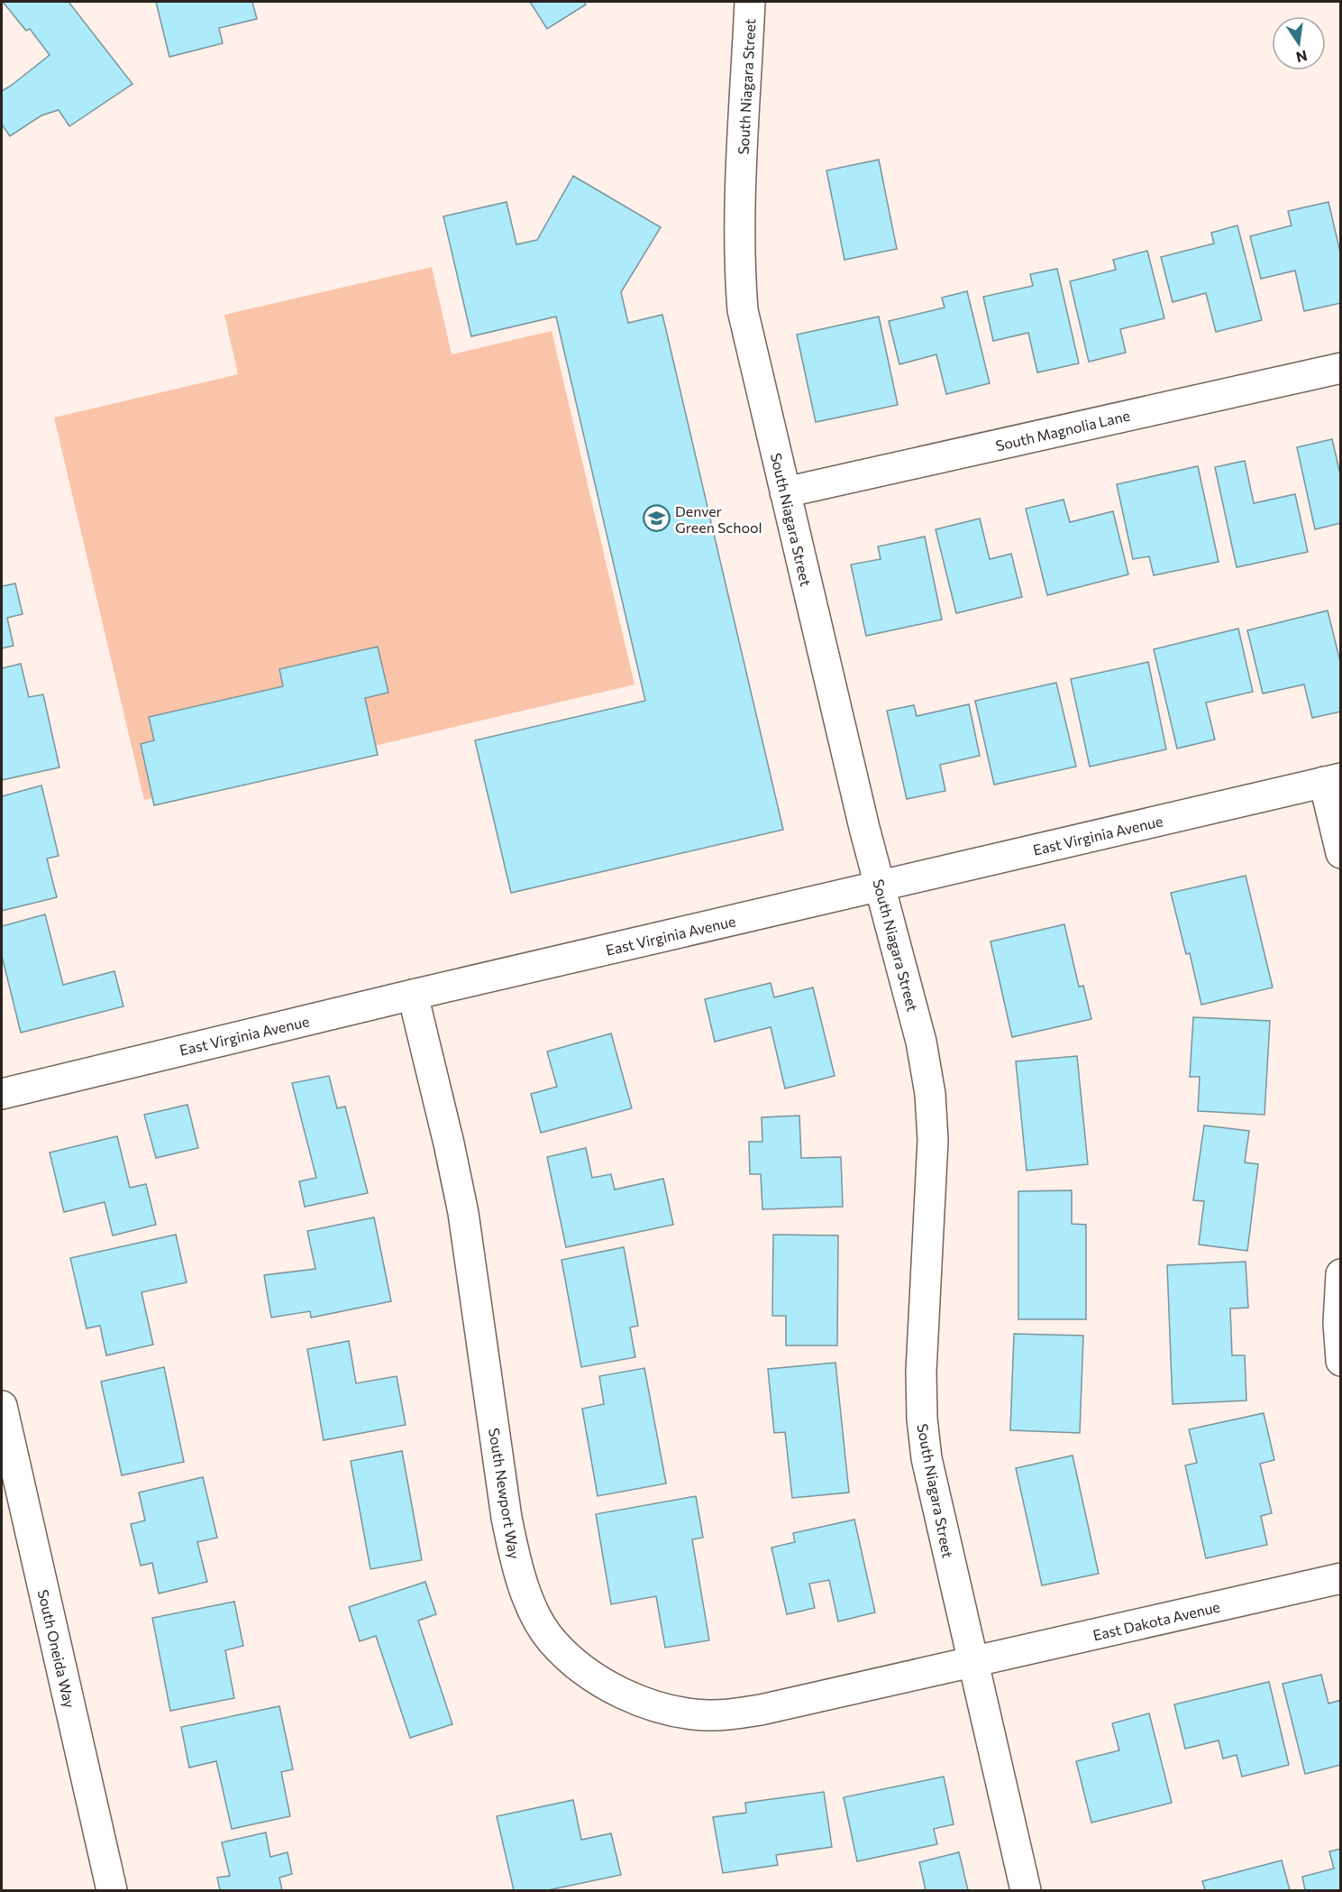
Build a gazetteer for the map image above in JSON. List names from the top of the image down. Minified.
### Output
{"streets":{"street":["South Niagara Street","South Magnolia Lane","East Virginia Avenue","South Newport Way","East Dakota Avenue","South Oneida Way"]},"crossings":[["South Niagara Street","South Magnolia Lane"],["South Niagara Street","East Virginia Avenue"],["South Niagara Street","South Newport Way"],["South Niagara Street","East Dakota Avenue"],["East Virginia Avenue","South Newport Way"],["South Newport Way","East Dakota Avenue"]],"places":{"school or university":["Denver Green School"]},"north":"bottom"}
